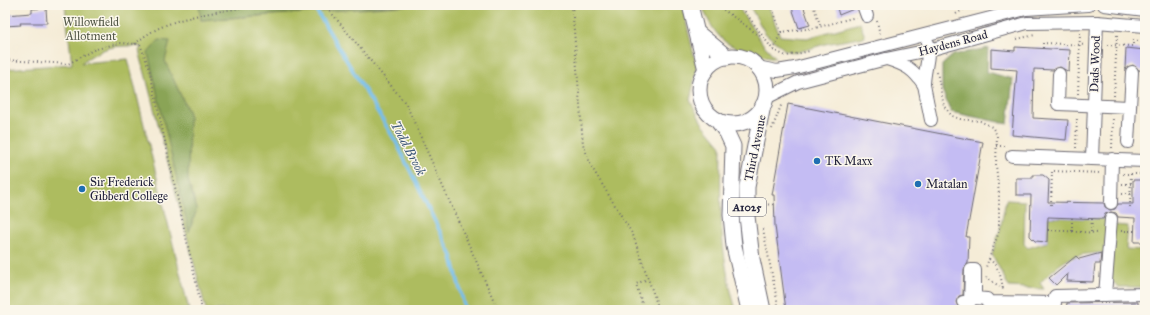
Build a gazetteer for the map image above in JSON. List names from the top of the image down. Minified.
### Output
{"streets":{"main road":["Third Avenue","A1025"],"street":["Haydens Road","Dads Wood"]},"crossings":[["Haydens Road","Dads Wood"],["Haydens Road","Third Avenue"],["Haydens Road","A1025"],["Third Avenue","A1025"]],"water":["Todd Brook"],"parks":["Willowfield Allotment"],"places":["TK Maxx","Matalan","Sir Frederick Gibberd College"]}
